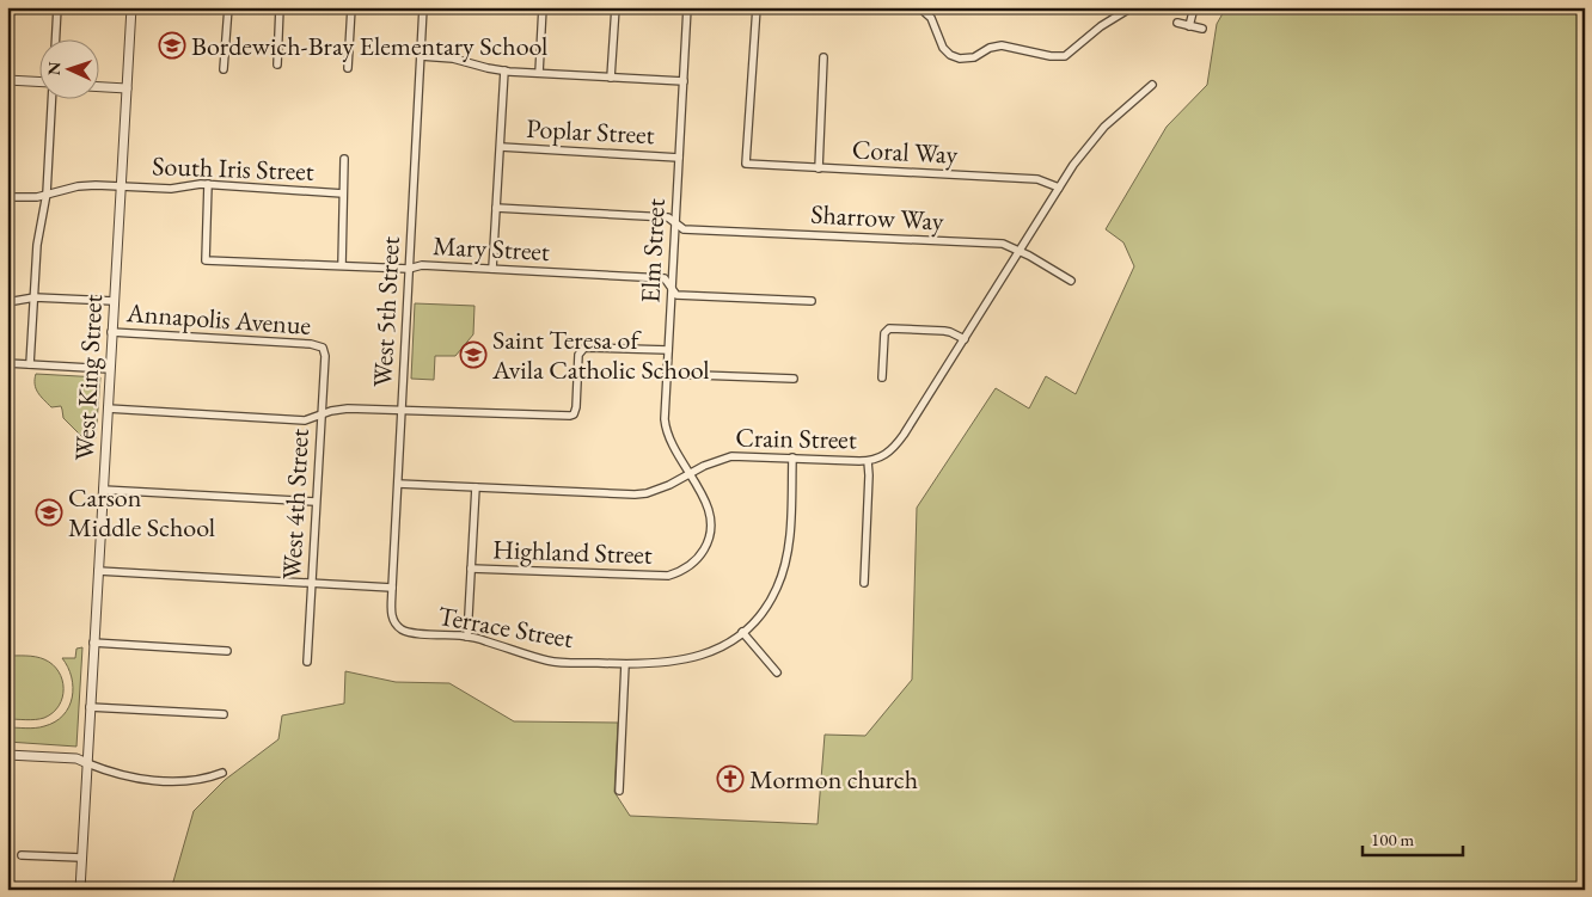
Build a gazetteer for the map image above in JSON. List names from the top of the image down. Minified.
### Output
{"streets":{"street":["Poplar Street","Coral Way","South Iris Street","Sharrow Way","Mary Street","Elm Street","West 5th Street","Annapolis Avenue","West King Street","Crain Street","West 4th Street","Highland Street","Terrace Street"]},"crossings":[["Poplar Street","Elm Street"],["Coral Way","Crain Street"],["South Iris Street","Mary Street"],["South Iris Street","West King Street"],["Sharrow Way","Elm Street"],["Sharrow Way","Crain Street"],["Mary Street","Elm Street"],["Mary Street","West 5th Street"],["Elm Street","Crain Street"],["Elm Street","Highland Street"],["West 5th Street","Crain Street"],["West 5th Street","Terrace Street"],["Annapolis Avenue","West King Street"],["Annapolis Avenue","West 4th Street"],["Crain Street","Terrace Street"]],"places":{"school or university":["Bordewich-Bray Elementary School","Saint Teresa of Avila Catholic School","Carson Middle School"],"church":["Mormon church"]},"scale_bar":"100 m","north":"left"}
